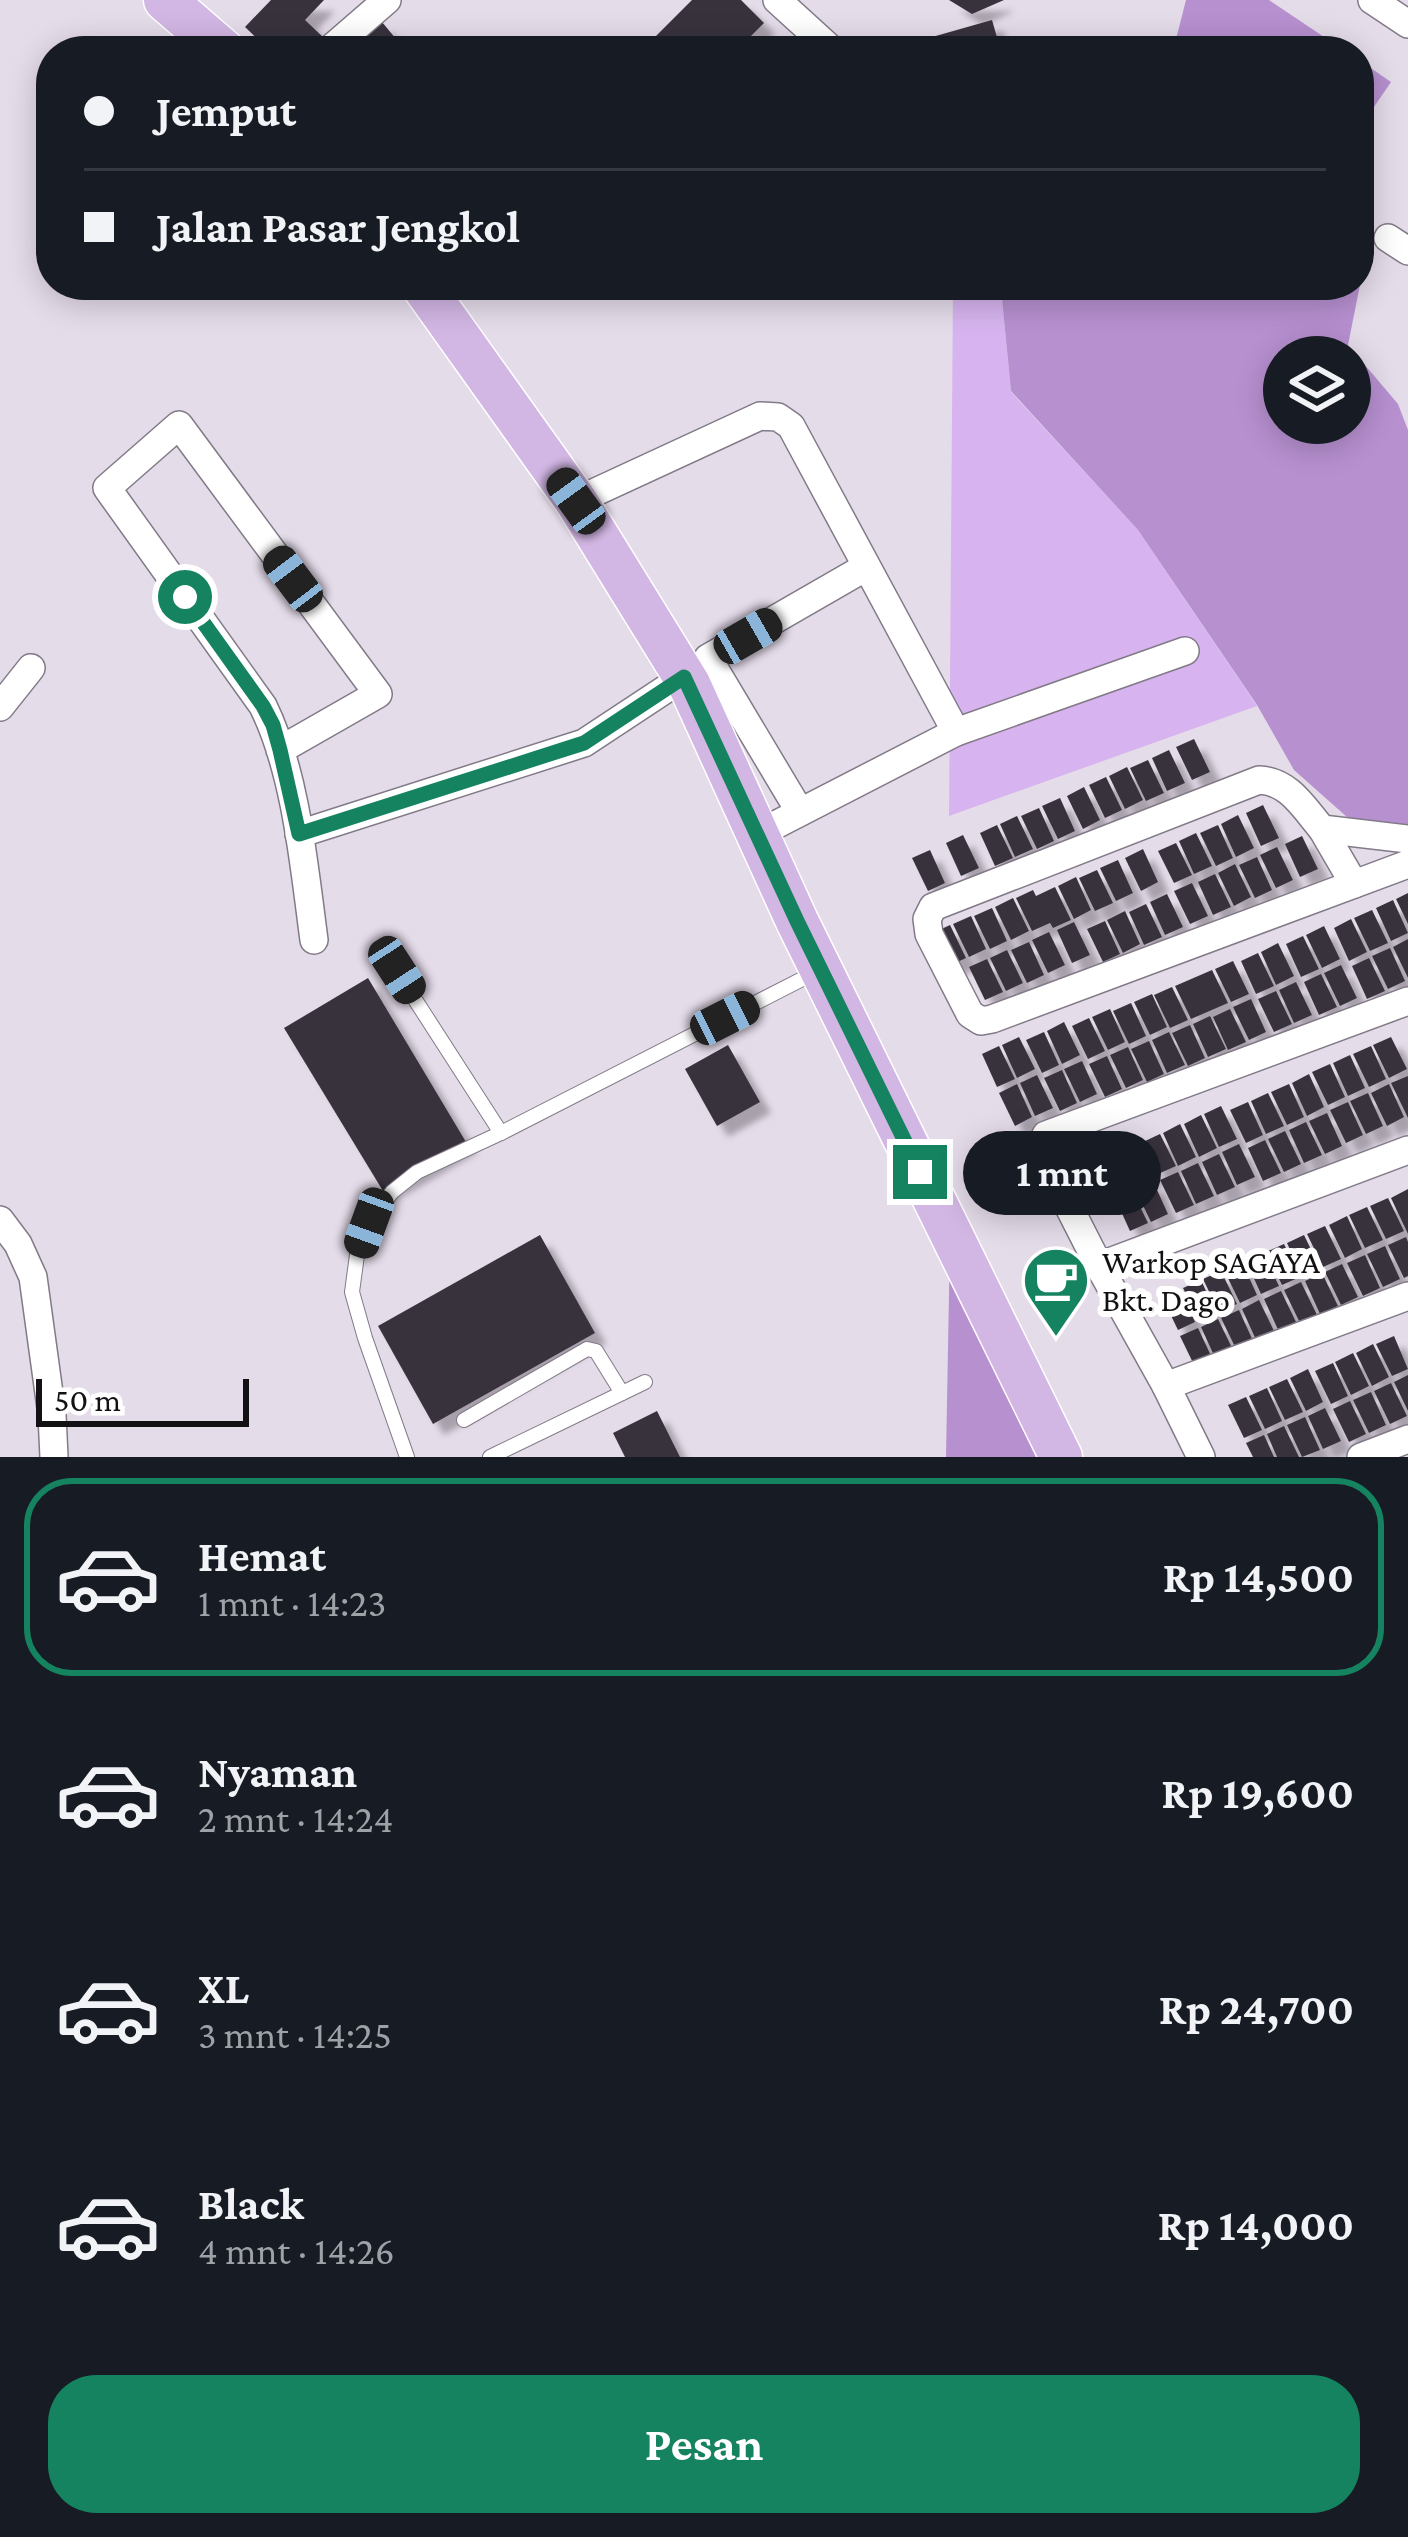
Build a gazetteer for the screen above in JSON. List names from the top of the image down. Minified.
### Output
{"places":{"cafe":["Warkop SAGAYA Bkt. Dago"]},"scale_bar":"50 m","page":{"banner":["Jemput","Jalan Pasar Jengkol"],"bubble":"1 mnt","scale":"50 m","list":[{"name":"Hemat","note":"1 mnt · 14:23","value":"Rp 14,500"},{"name":"Nyaman","note":"2 mnt · 14:24","value":"Rp 19,600"},{"name":"XL","note":"3 mnt · 14:25","value":"Rp 24,700"},{"name":"Black","note":"4 mnt · 14:26","value":"Rp 14,000"}],"buttons":"Pesan"}}
